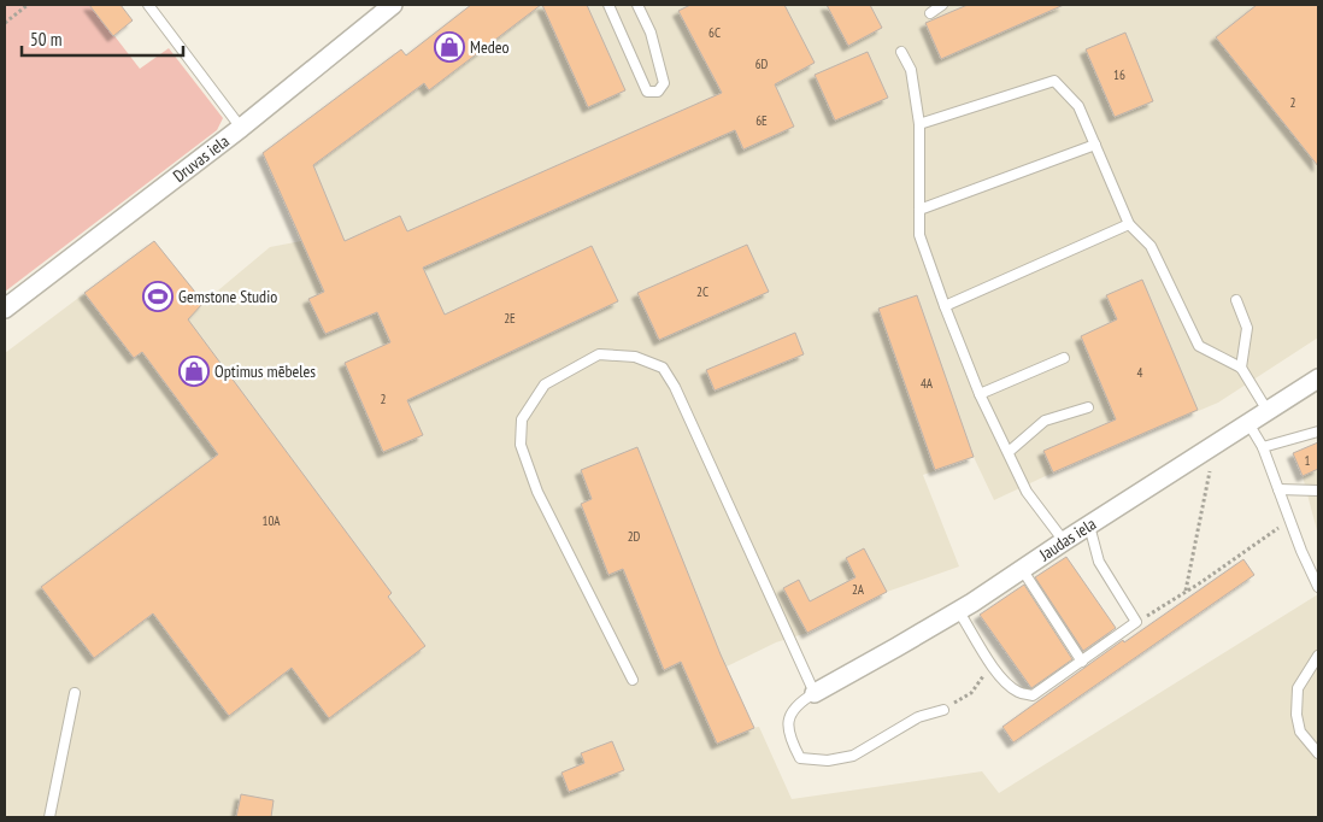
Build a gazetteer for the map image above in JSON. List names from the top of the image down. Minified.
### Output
{"streets":{"street":["Druvas iela","Jaudas iela"]},"places":{"shop":["Medeo","Optimus mēbeles"],"sports":["Gemstone Studio"]},"house_numbers":["6C","6D","16","2","6E","2C","2E","4","4A","2","1","10A","2D","2A"],"scale_bar":"50 m"}
